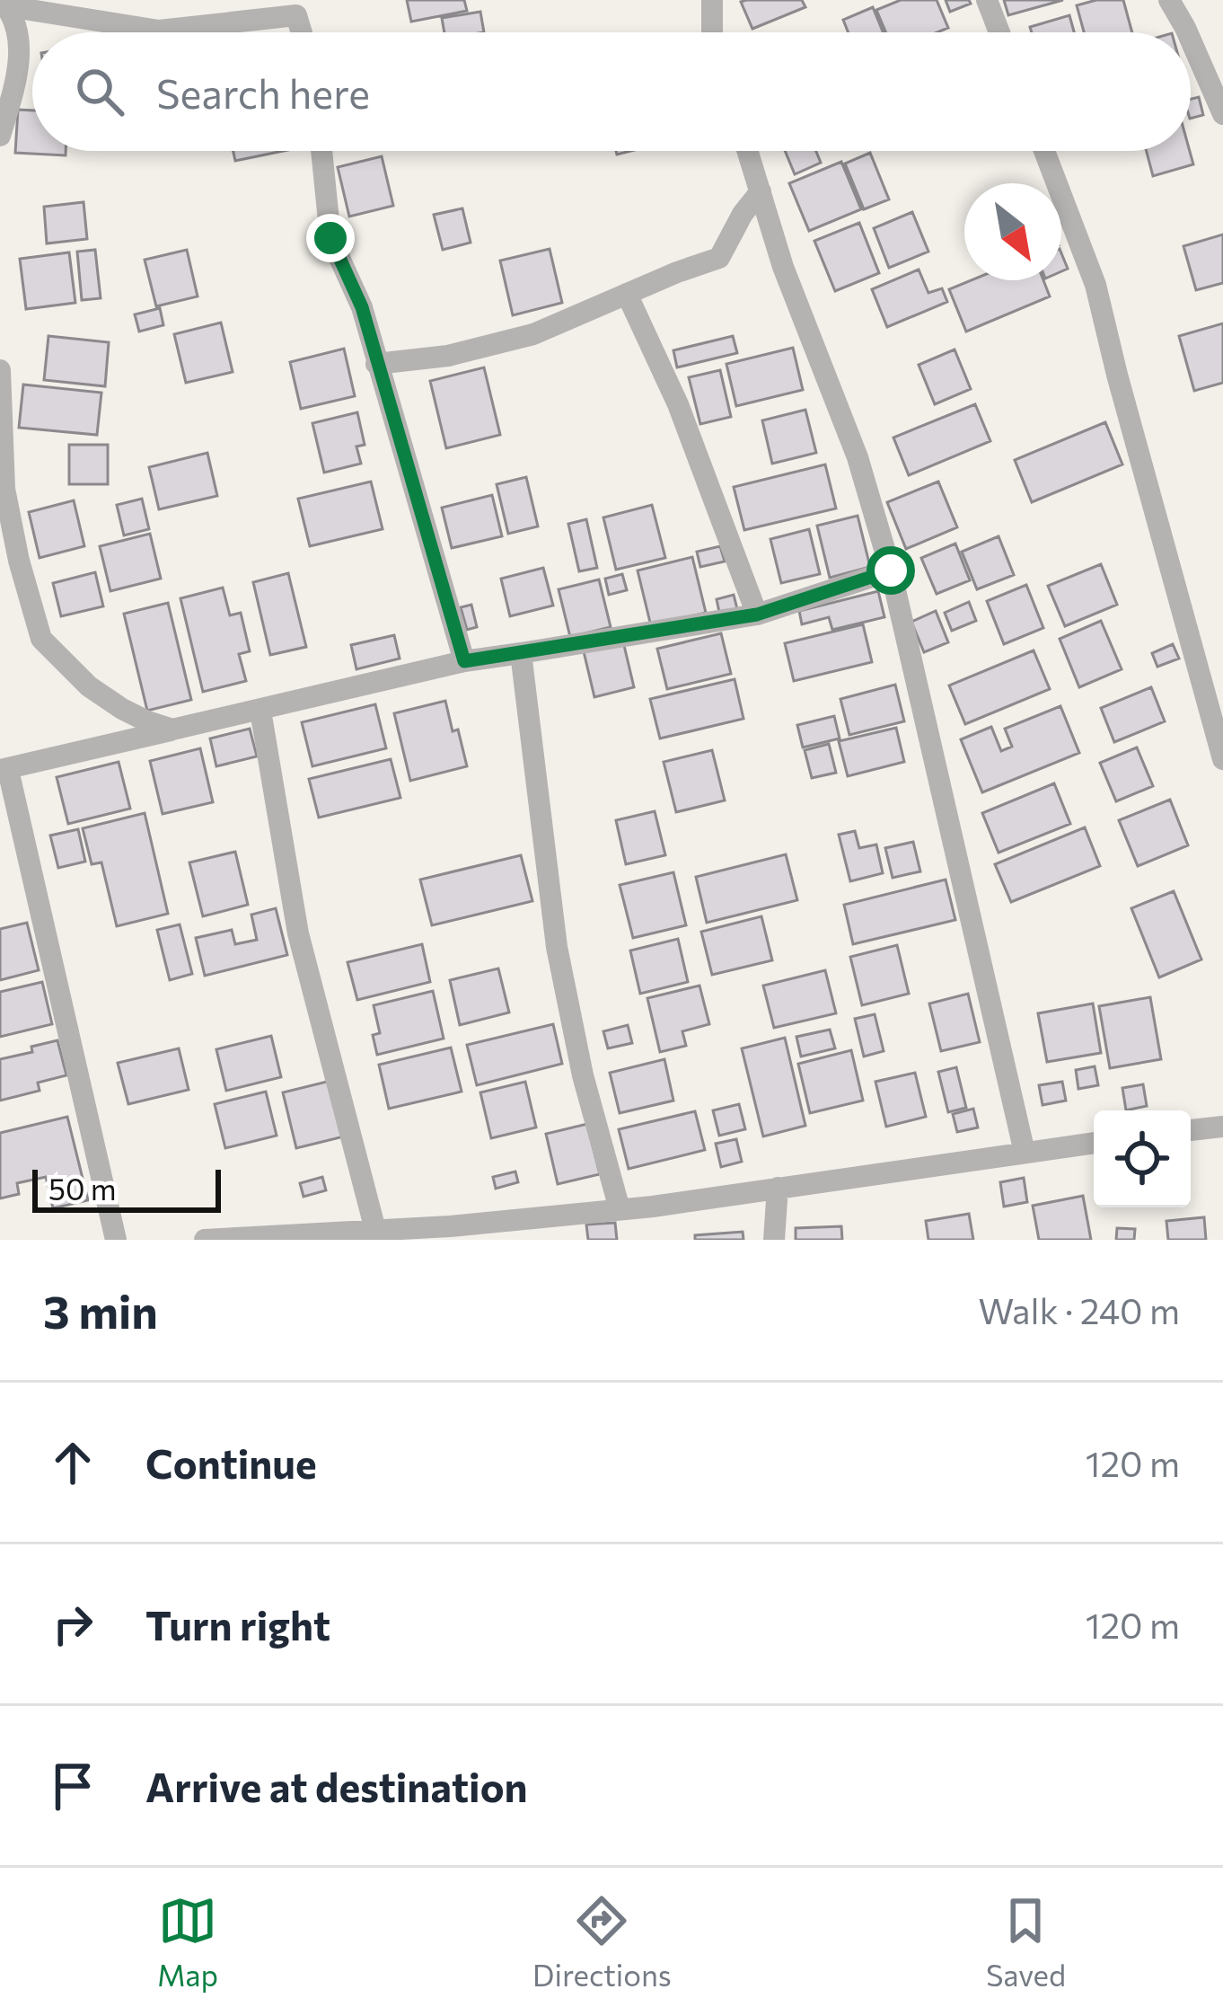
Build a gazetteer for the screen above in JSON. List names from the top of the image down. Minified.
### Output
{"scale_bar":"50 m","north":"bottom right","page":{"search":"Search here","scale":"50 m","heading":["3 min","Walk · 240 m"],"list":[["Continue","120 m"],["Turn right","120 m"],"Arrive at destination"],"nav":["Map","Directions","Saved"]}}
